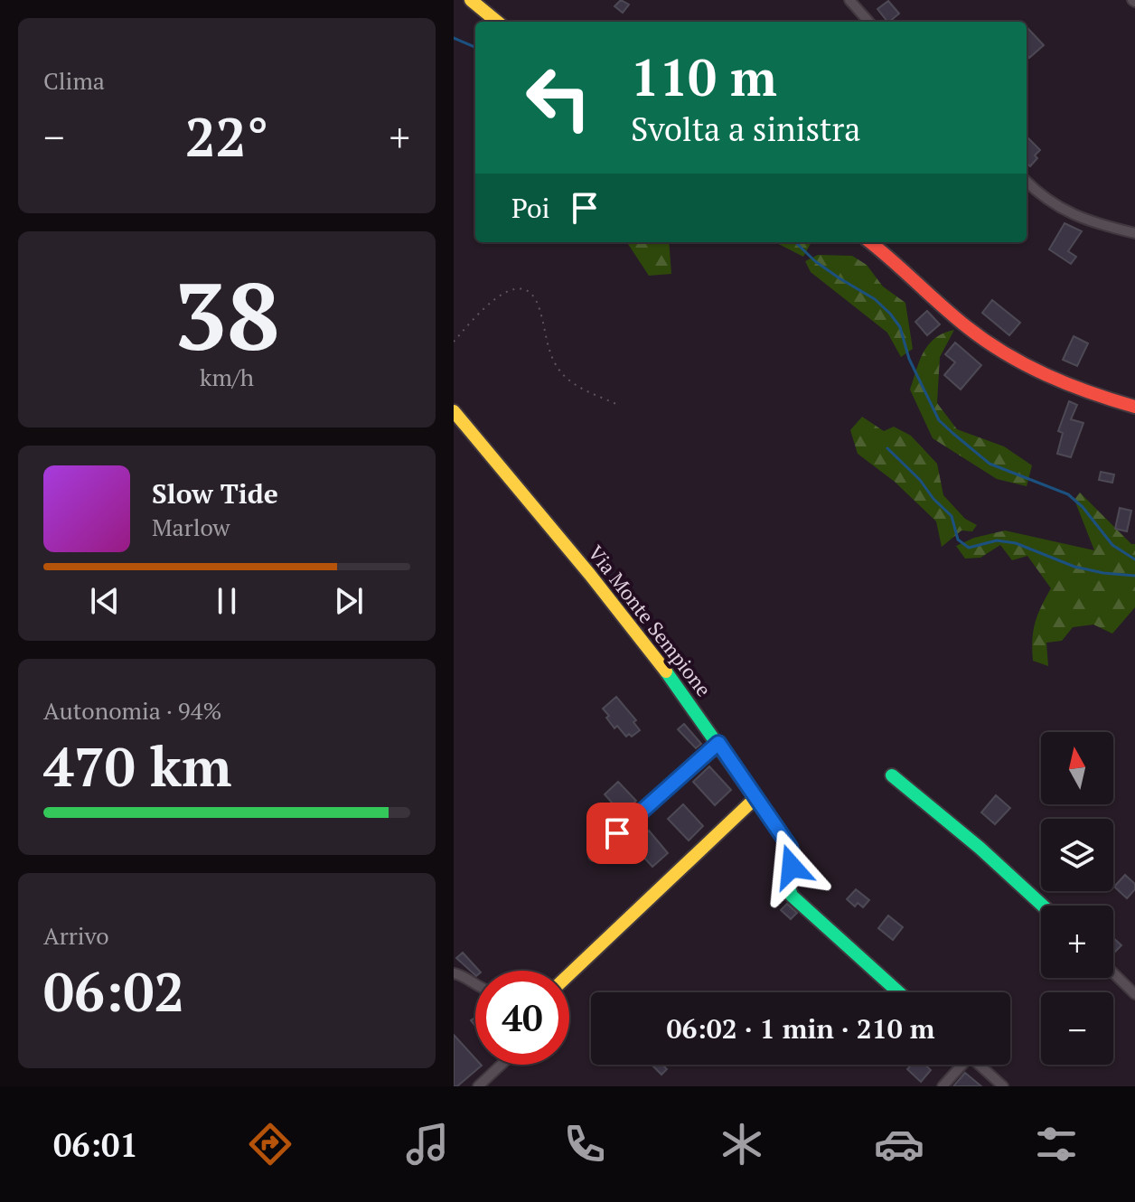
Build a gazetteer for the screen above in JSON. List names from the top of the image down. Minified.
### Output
{"streets":{"street":["Via Monte Sempione"]},"north":"top","page":{"tile":["Clima",["38","km/h"],["Autonomia · 94%","470 km"],["Arrivo","06:02"]],"turn":["110 m","Svolta a sinistra"],"heat":["−","22°","+"],"then":"Poi","song":["Slow Tide","Marlow"],"map_buttons":["+","−"],"limit":"40","trip":"06:02 · 1 min · 210 m","tabs":"06:01"}}
